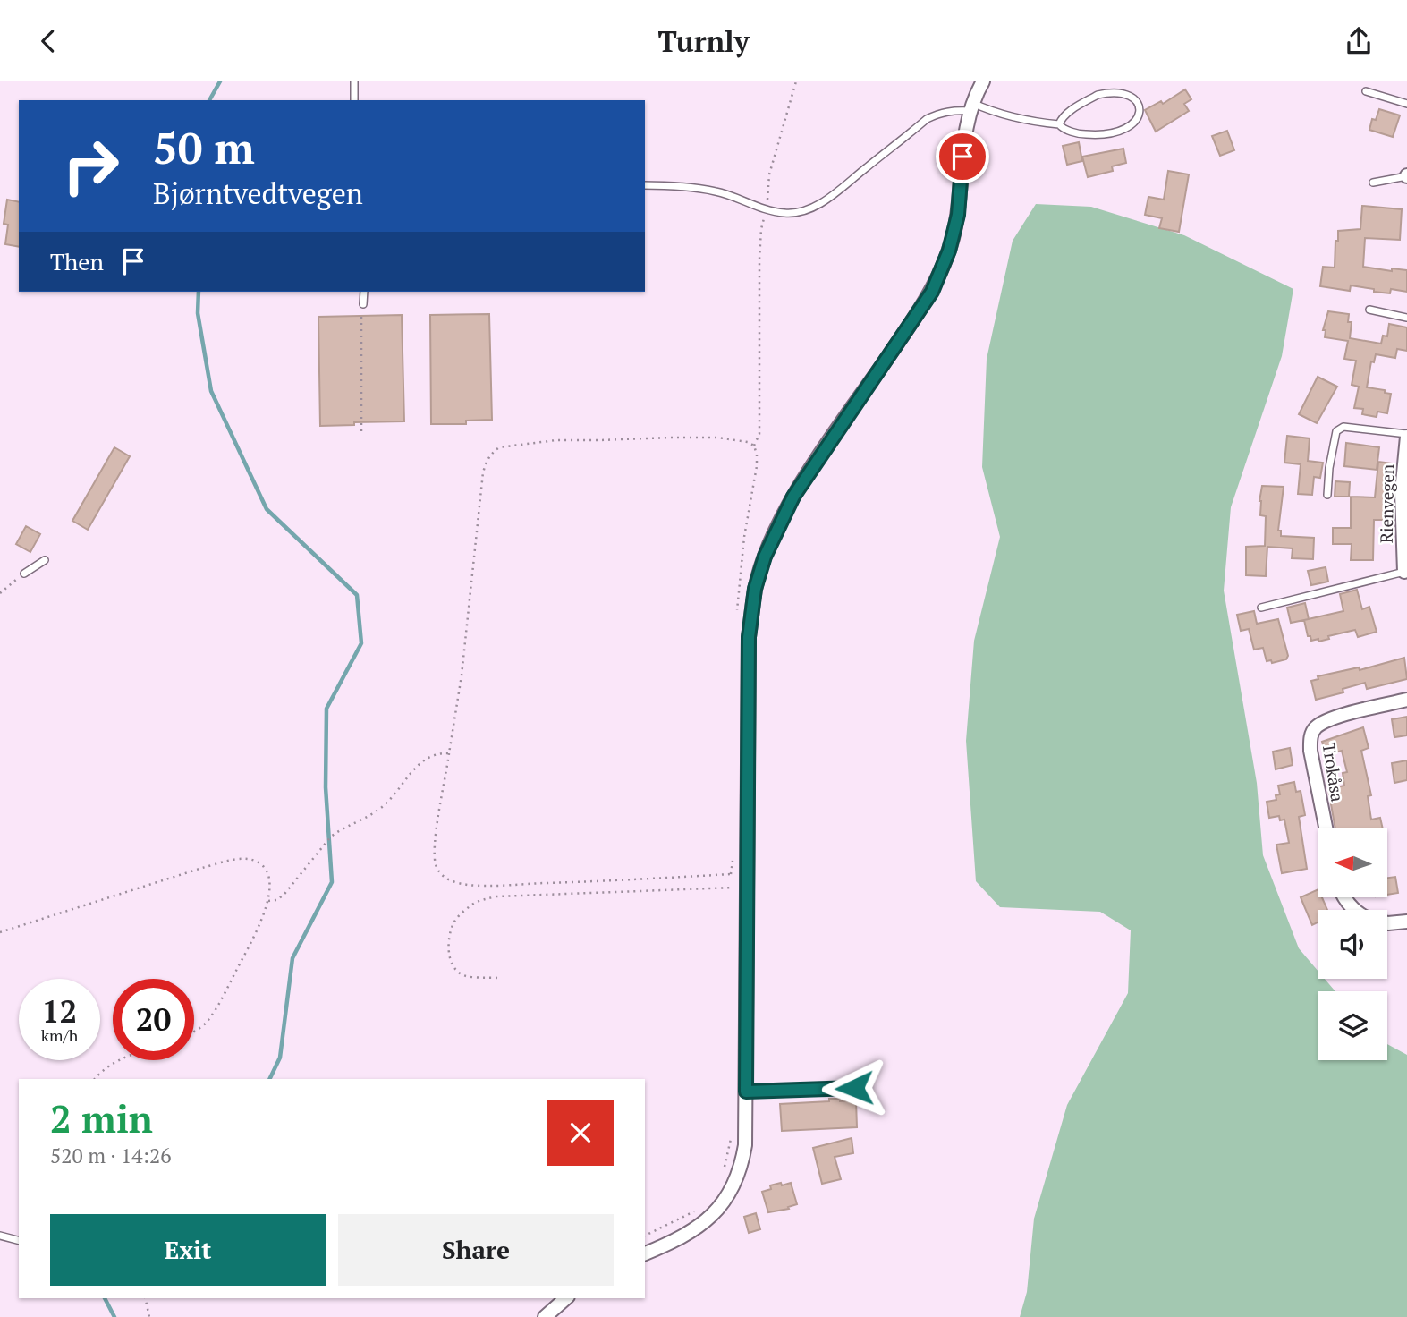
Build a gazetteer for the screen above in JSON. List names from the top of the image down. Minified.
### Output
{"streets":{"street":["Rienvegen","Trokåsa"]},"north":"left","page":{"header":"Turnly","turn":["50 m","Bjørntvedtvegen"],"then":"Then","speed":"12 km/h","limit":"20","heading":["2 min","520 m · 14:26"],"buttons":["Exit","Share"]}}
